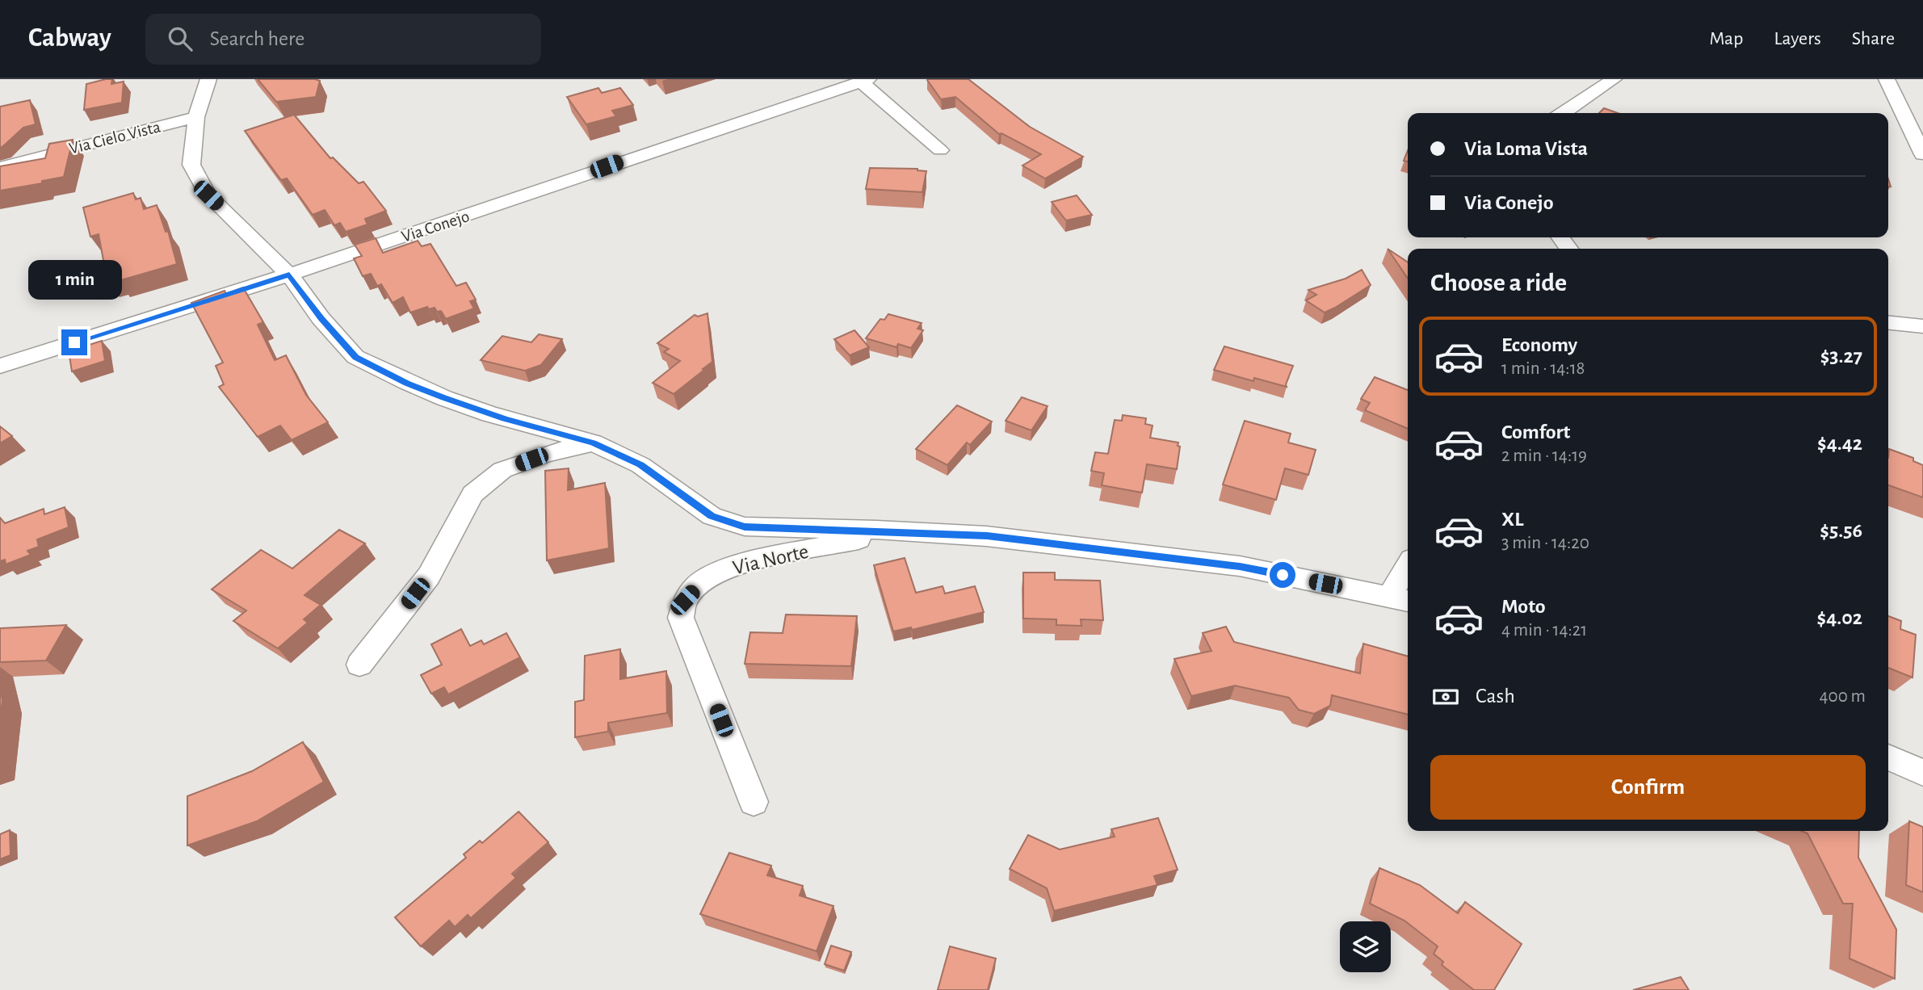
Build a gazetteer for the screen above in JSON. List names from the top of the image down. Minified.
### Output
{"streets":{"street":["Via Cielo Vista","Via Conejo","Via Norte"]},"page":{"header":"Cabway","search":"Search here","nav":["Map","Layers","Share"],"banner":["Via Loma Vista","Via Conejo"],"heading":"Choose a ride","bubble":"1 min","list":[{"name":"Economy","note":"1 min · 14:18","value":"$3.27"},{"name":"Comfort","note":"2 min · 14:19","value":"$4.42"},{"name":"XL","note":"3 min · 14:20","value":"$5.56"},{"name":"Moto","note":"4 min · 14:21","value":"$4.02"}],"pay":["Cash","400 m"],"buttons":"Confirm"}}
